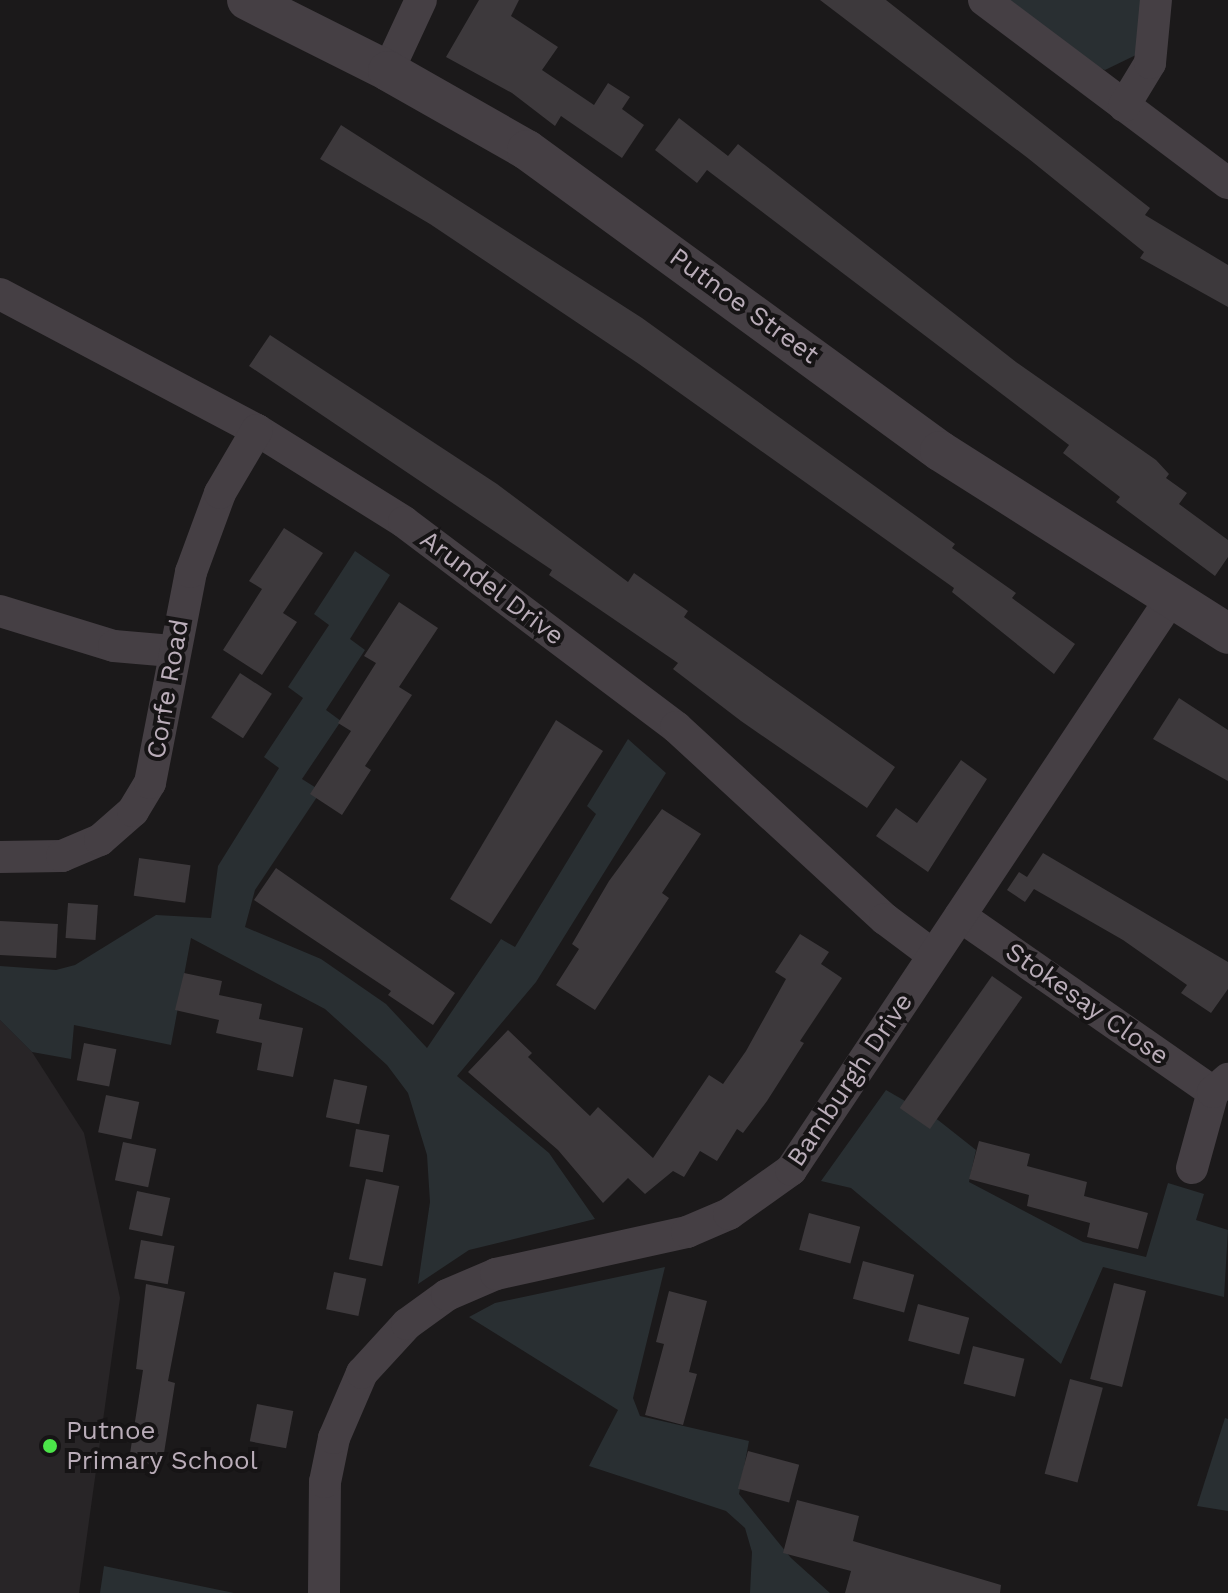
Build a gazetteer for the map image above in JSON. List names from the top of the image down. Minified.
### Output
{"streets":{"street":["Putnoe Street","Arundel Drive","Corfe Road","Stokesay Close","Bamburgh Drive"]},"crossings":[["Putnoe Street","Bamburgh Drive"],["Arundel Drive","Corfe Road"],["Arundel Drive","Bamburgh Drive"],["Stokesay Close","Bamburgh Drive"]],"places":["Putnoe Primary School"]}
